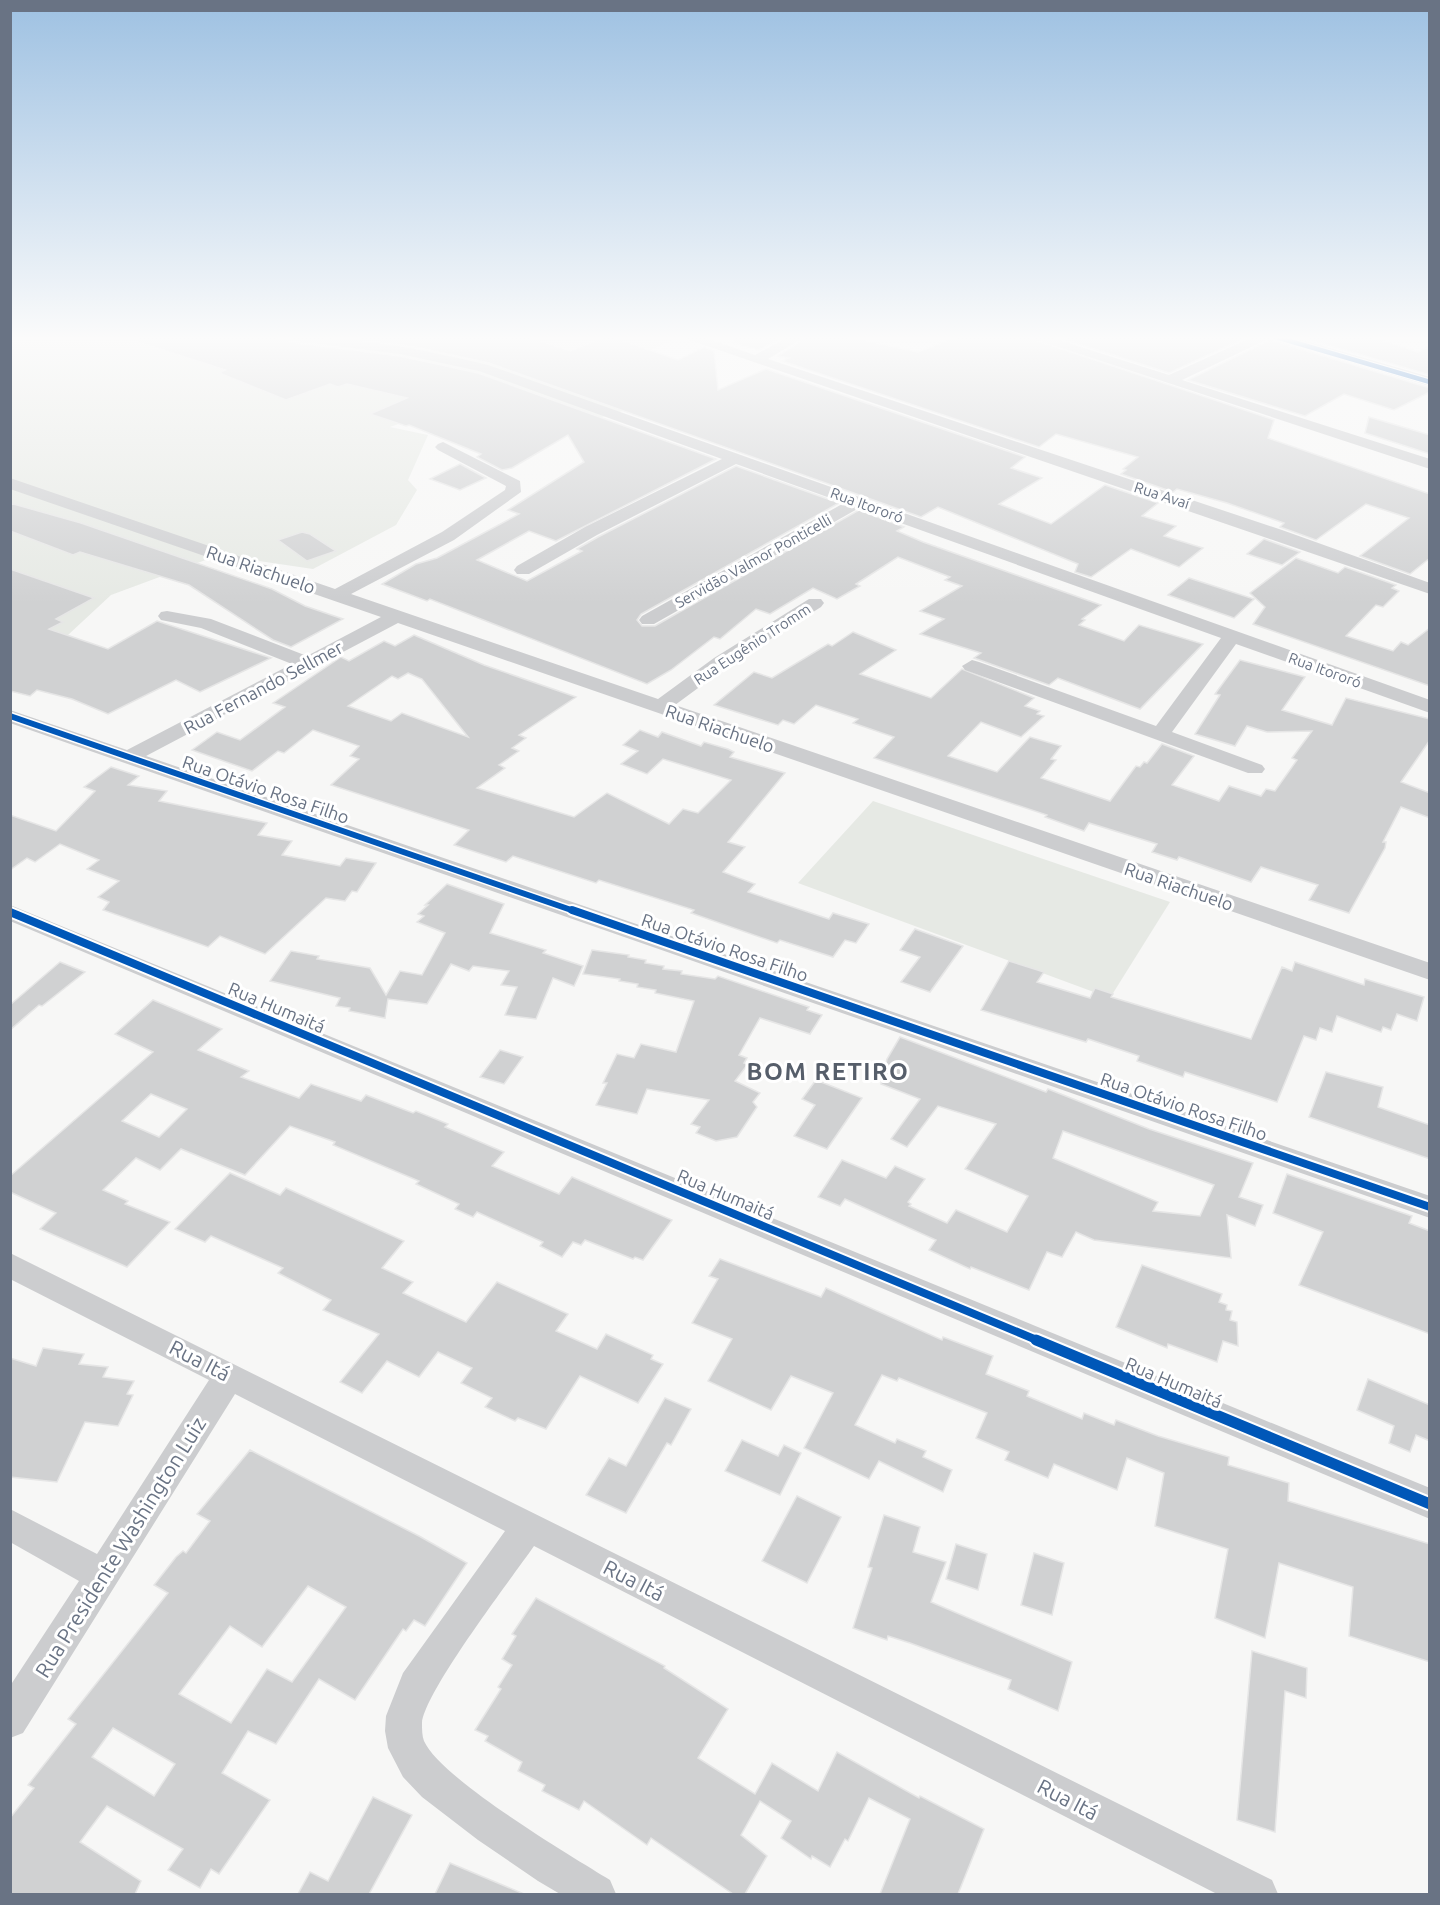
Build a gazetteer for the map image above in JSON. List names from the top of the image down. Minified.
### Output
{"streets":{"street":["Rua Avaí","Rua Itororó","Servidão Valmor Ponticelli","Rua Riachuelo","Rua Eugênio Tromm","Rua Fernando Sellmer","Rua Otávio Rosa Filho","Rua Humaitá","Rua Itá","Rua Presidente Washington Luiz"]},"crossings":[["Rua Itororó","Servidão Valmor Ponticelli"],["Rua Riachuelo","Rua Eugênio Tromm"],["Rua Riachuelo","Rua Fernando Sellmer"],["Rua Fernando Sellmer","Rua Otávio Rosa Filho"],["Rua Itá","Rua Presidente Washington Luiz"]],"districts":["BOM RETIRO"]}
